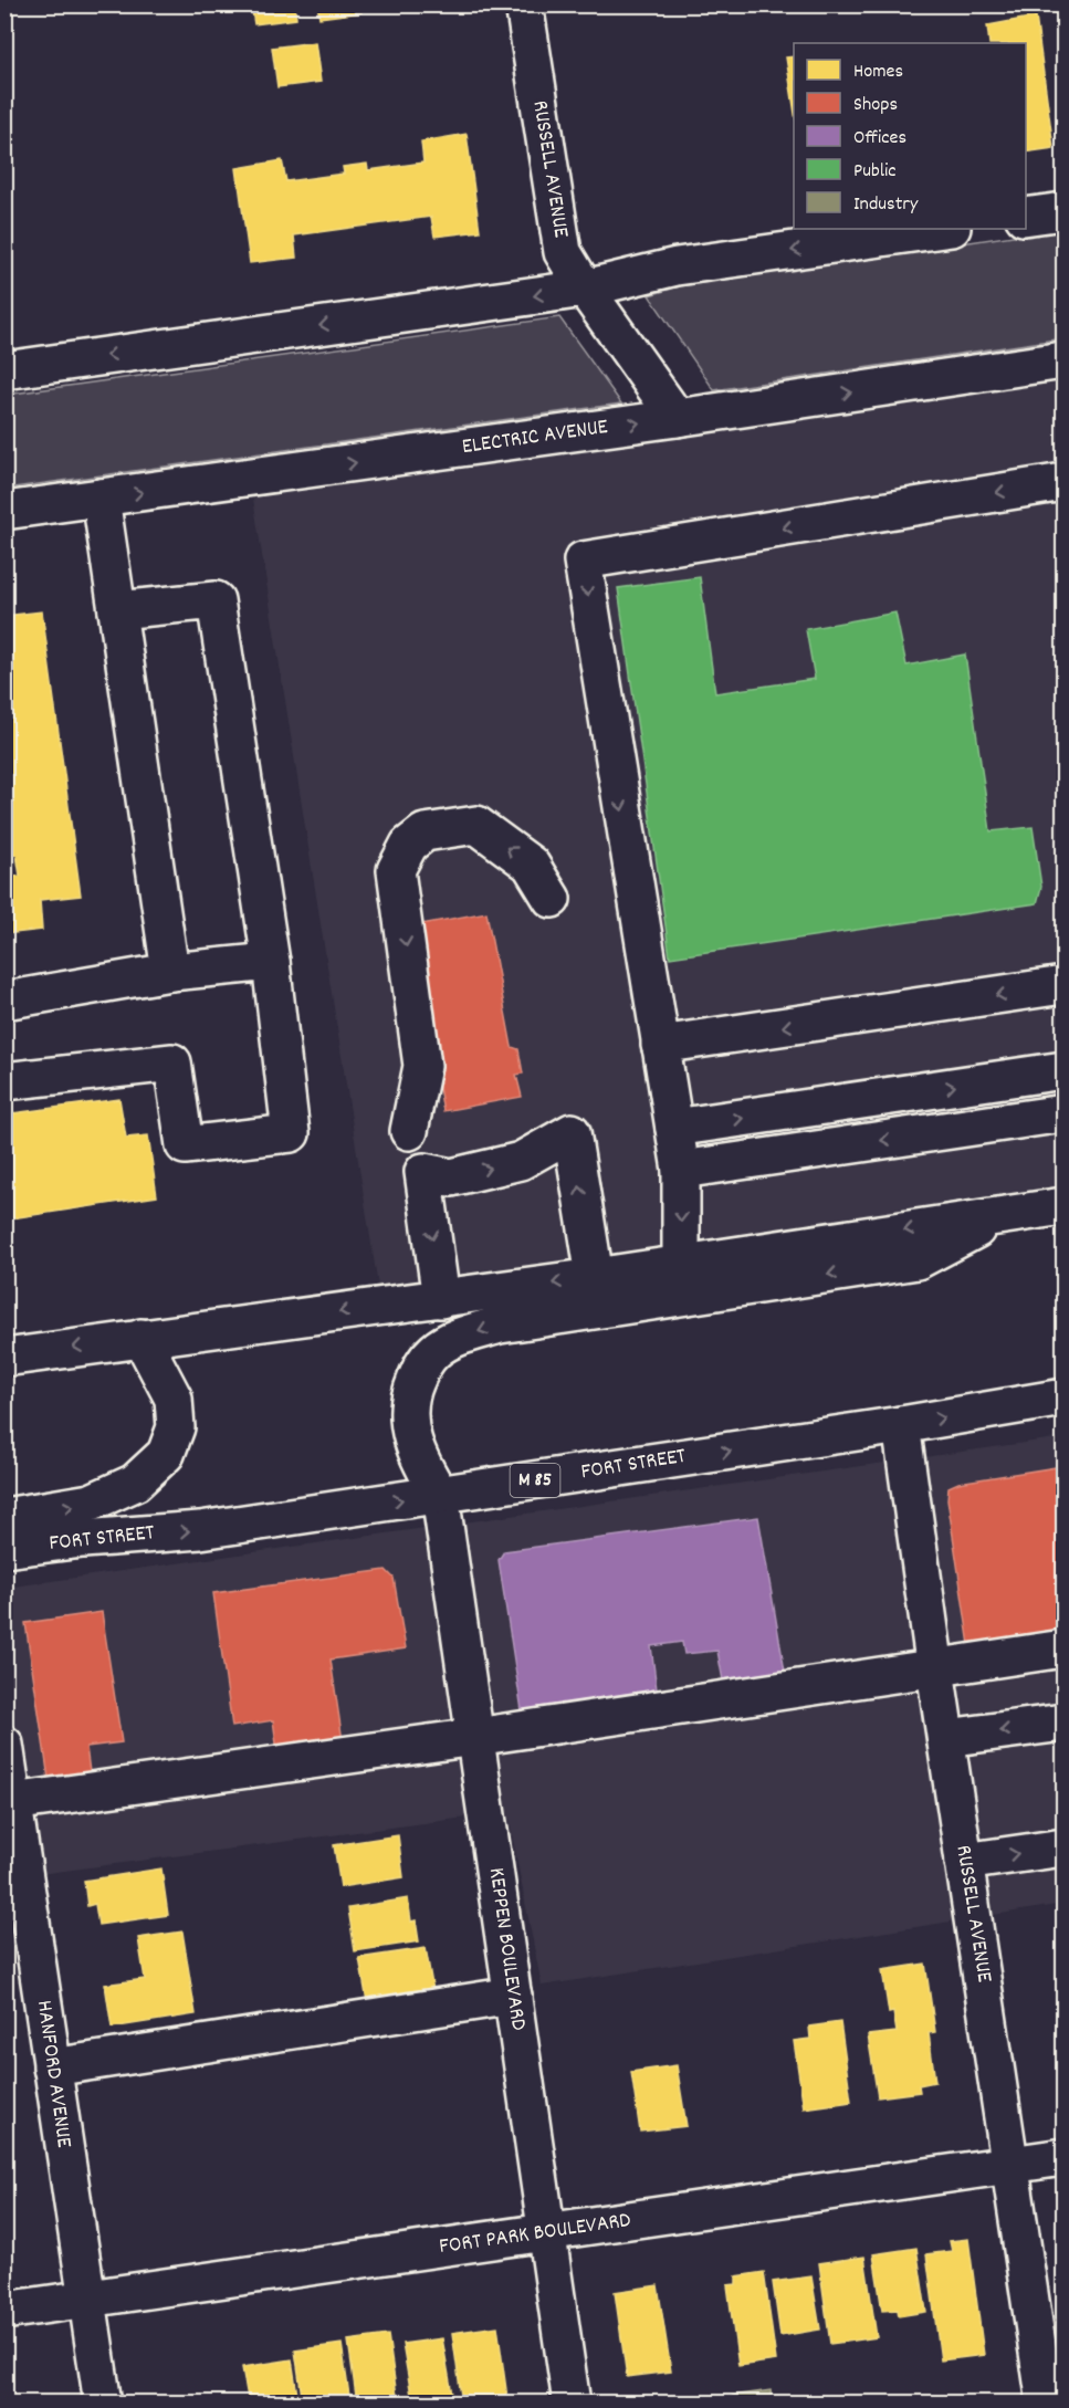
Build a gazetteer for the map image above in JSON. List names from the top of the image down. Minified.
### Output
{"streets":{"street":["RUSSELL AVENUE","ELECTRIC AVENUE","FORT STREET","M 85","KEPPEN BOULEVARD","HANFORD AVENUE","FORT PARK BOULEVARD"]},"crossings":[["RUSSELL AVENUE","ELECTRIC AVENUE"],["RUSSELL AVENUE","FORT STREET"],["RUSSELL AVENUE","FORT PARK BOULEVARD"],["FORT STREET","KEPPEN BOULEVARD"],["KEPPEN BOULEVARD","FORT PARK BOULEVARD"],["HANFORD AVENUE","FORT PARK BOULEVARD"]],"legend":["Homes","Shops","Offices","Public","Industry"]}
